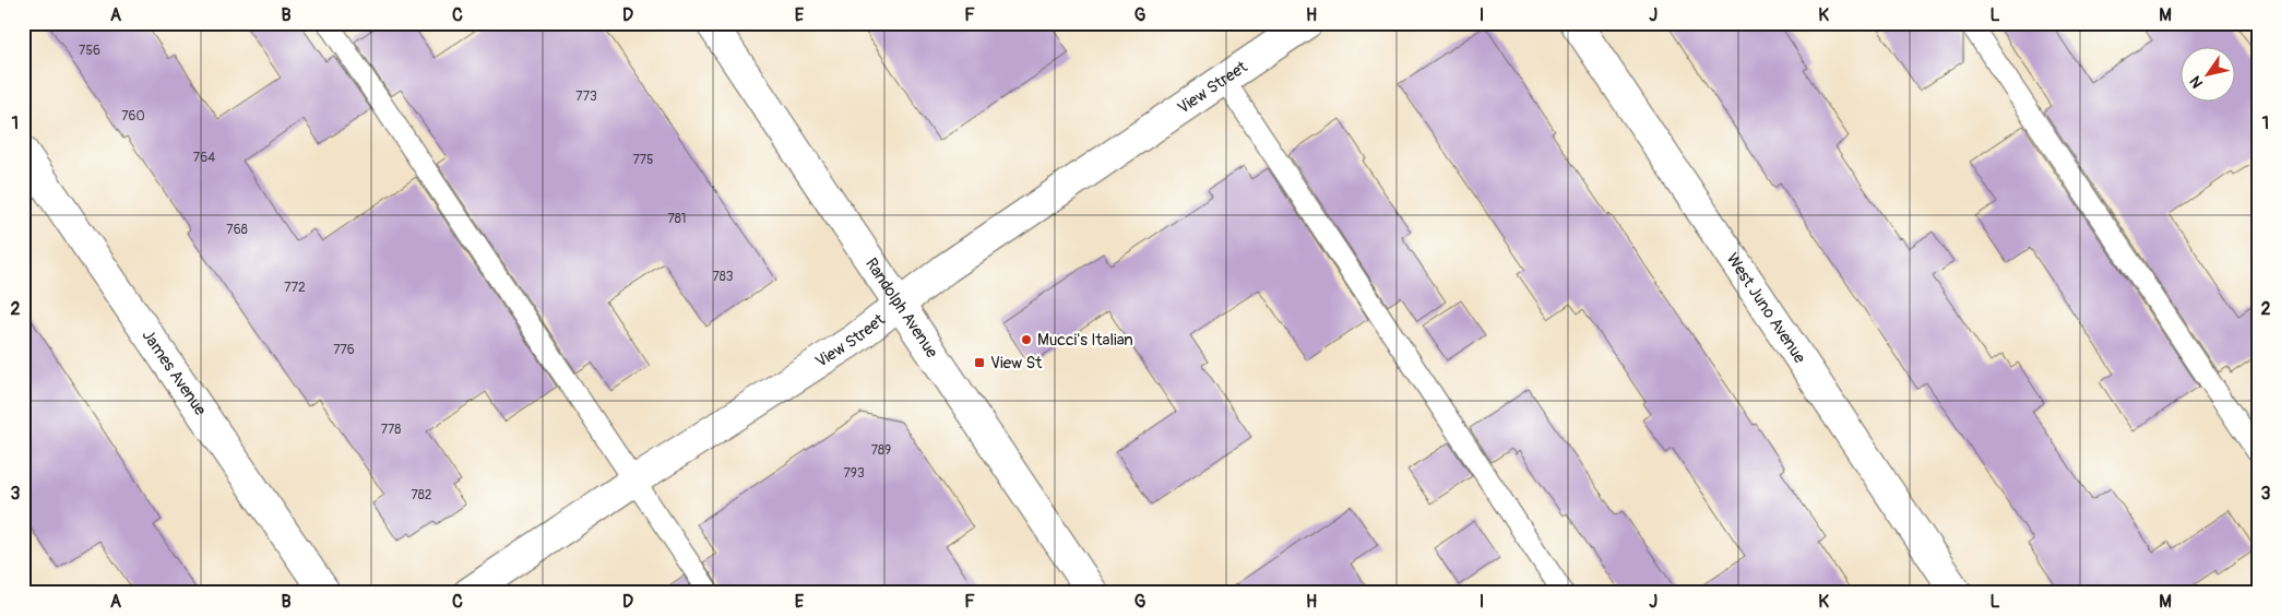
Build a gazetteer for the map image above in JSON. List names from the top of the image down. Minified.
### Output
{"streets":{"street":["View Street","Randolph Avenue","West Juno Avenue","James Avenue"]},"crossings":[["View Street","Randolph Avenue"]],"places":{"other":["Mucci's Italian"],"transit":["View St"]},"house_numbers":["756","773","760","764","775","781","768","783","772","776","778","789","793","782"],"north":"bottom left","grid":{"columns":["A","B","C","D","E","F","G","H","I","J","K","L","M"],"rows":["1","2","3"]}}
